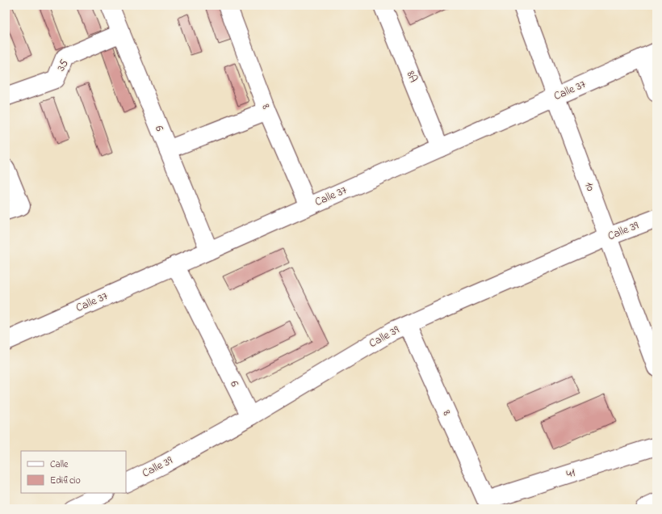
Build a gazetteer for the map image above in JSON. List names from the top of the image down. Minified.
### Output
{"streets":{"street":["35","8A","Calle 37","8","6","10","Calle 39","41"]},"crossings":[["35","6"],["8A","Calle 37"],["Calle 37","8"],["Calle 37","6"],["Calle 37","10"],["8","Calle 39"],["8","41"],["6","Calle 39"],["10","Calle 39"]],"legend":["Calle","Edificio"]}
